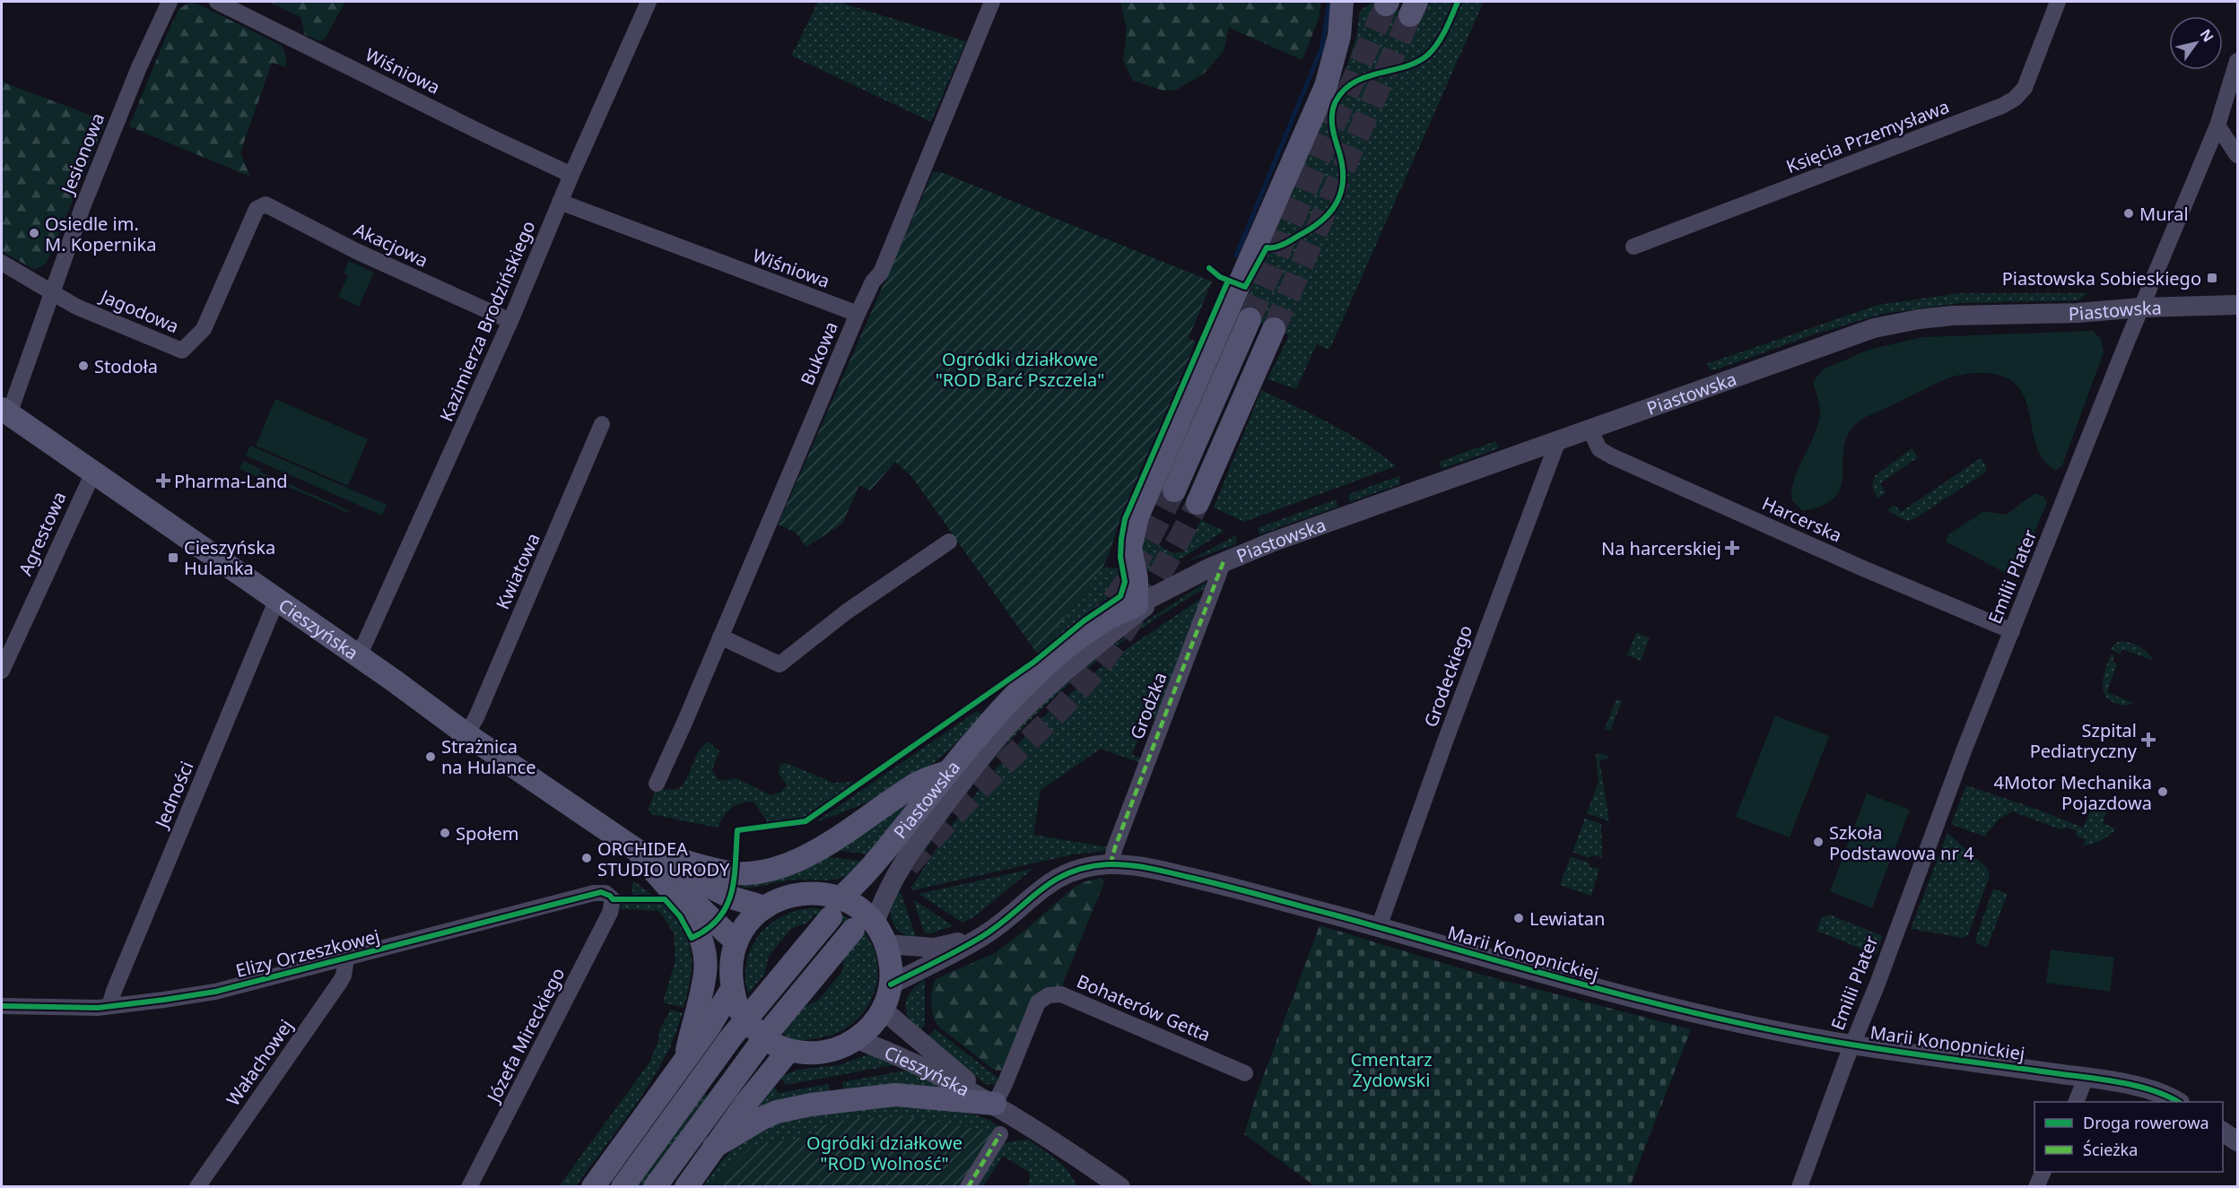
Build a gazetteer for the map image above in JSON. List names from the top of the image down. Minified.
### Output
{"streets":{"main road":["Piastowska","Cieszyńska"],"street":["Wiśniowa","Księcia Przemysława","Jesionowa","Akacjowa","Jagodowa","Kazimierza Brodzińskiego","Bukowa","Harcerska","Agrestowa","Kwiatowa","Emilii Plater","Grodeckiego","Grodzka","Jedności","Elizy Orzeszkowej","Marii Konopnickiej","Bohaterów Getta","Józefa Mireckiego","Wałachowej"]},"crossings":[["Wiśniowa","Kazimierza Brodzińskiego"],["Wiśniowa","Bukowa"],["Jesionowa","Jagodowa"],["Jesionowa","Cieszyńska"],["Akacjowa","Jagodowa"],["Akacjowa","Kazimierza Brodzińskiego"],["Piastowska","Harcerska"],["Piastowska","Emilii Plater"],["Piastowska","Cieszyńska"],["Piastowska","Grodeckiego"],["Piastowska","Grodzka"],["Piastowska","Marii Konopnickiej"],["Kazimierza Brodzińskiego","Cieszyńska"],["Harcerska","Emilii Plater"],["Agrestowa","Cieszyńska"],["Kwiatowa","Cieszyńska"],["Emilii Plater","Marii Konopnickiej"],["Cieszyńska","Jedności"],["Cieszyńska","Marii Konopnickiej"],["Cieszyńska","Bohaterów Getta"],["Grodeckiego","Marii Konopnickiej"],["Grodzka","Marii Konopnickiej"],["Jedności","Elizy Orzeszkowej"],["Elizy Orzeszkowej","Józefa Mireckiego"],["Elizy Orzeszkowej","Wałachowej"]],"parks":["Ogródki działkowe \"ROD Barć Pszczela\"","Cmentarz Żydowski","Ogródki działkowe \"ROD Wolność\""],"places":{"other":["Mural","Osiedle im. M. Kopernika","Stodoła","Strażnica na Hulance","4Motor Mechanika Pojazdowa","Społem","Szkoła Podstawowa nr 4","ORCHIDEA STUDIO URODY","Lewiatan"],"transit":["Piastowska Sobieskiego","Cieszyńska Hulanka"],"health":["Pharma-Land","Na harcerskiej","Szpital Pediatryczny"]},"legend":["Droga rowerowa","Ścieżka"],"north":"top right"}
